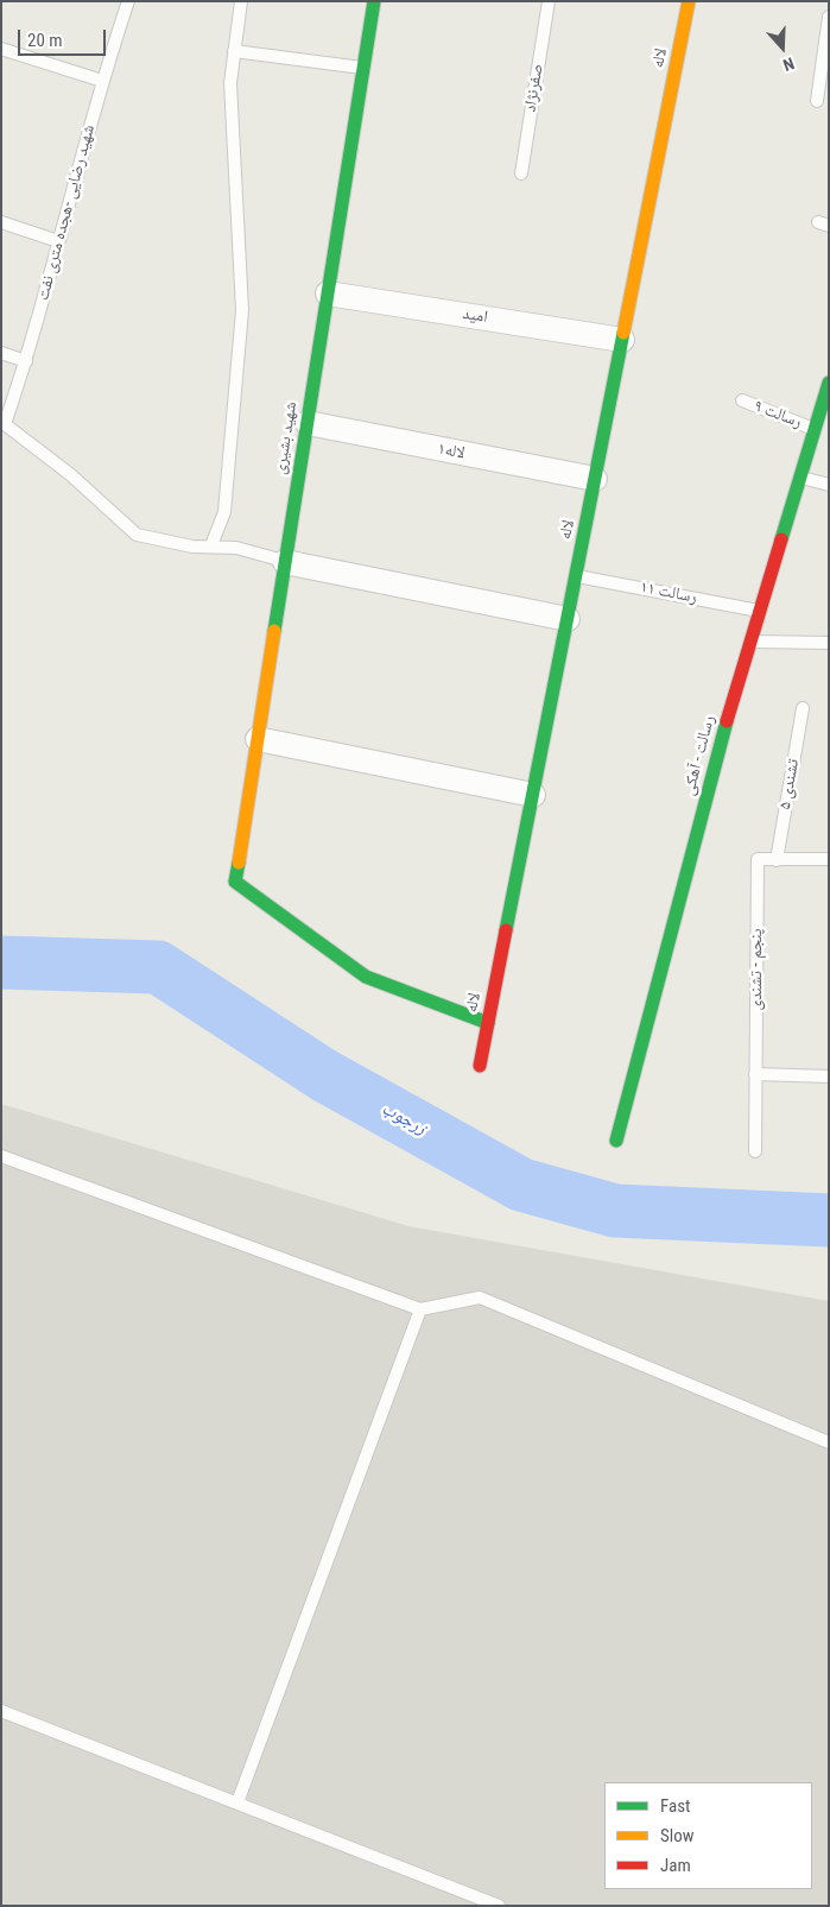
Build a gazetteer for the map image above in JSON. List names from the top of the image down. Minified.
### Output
{"streets":{"street":["لاله","امید","شهید بشیری","لاله۱","رسالت - آهکی"],"lane":["صفرنژاد","شهید رضایی -هجده متری نفت","رسالت ۹","رسالت ۱۱","تشندی ۵","پنجم - تشندی"]},"crossings":[["لاله","امید"],["لاله","شهید بشیری"],["لاله","لاله۱"],["لاله","رسالت ۱۱"],["امید","شهید بشیری"],["رسالت ۹","رسالت - آهکی"],["شهید بشیری","لاله۱"],["رسالت ۱۱","رسالت - آهکی"],["تشندی ۵","پنجم - تشندی"]],"water":["زرجوب"],"legend":["Fast","Slow","Jam"],"scale_bar":"20 m","north":"bottom"}
